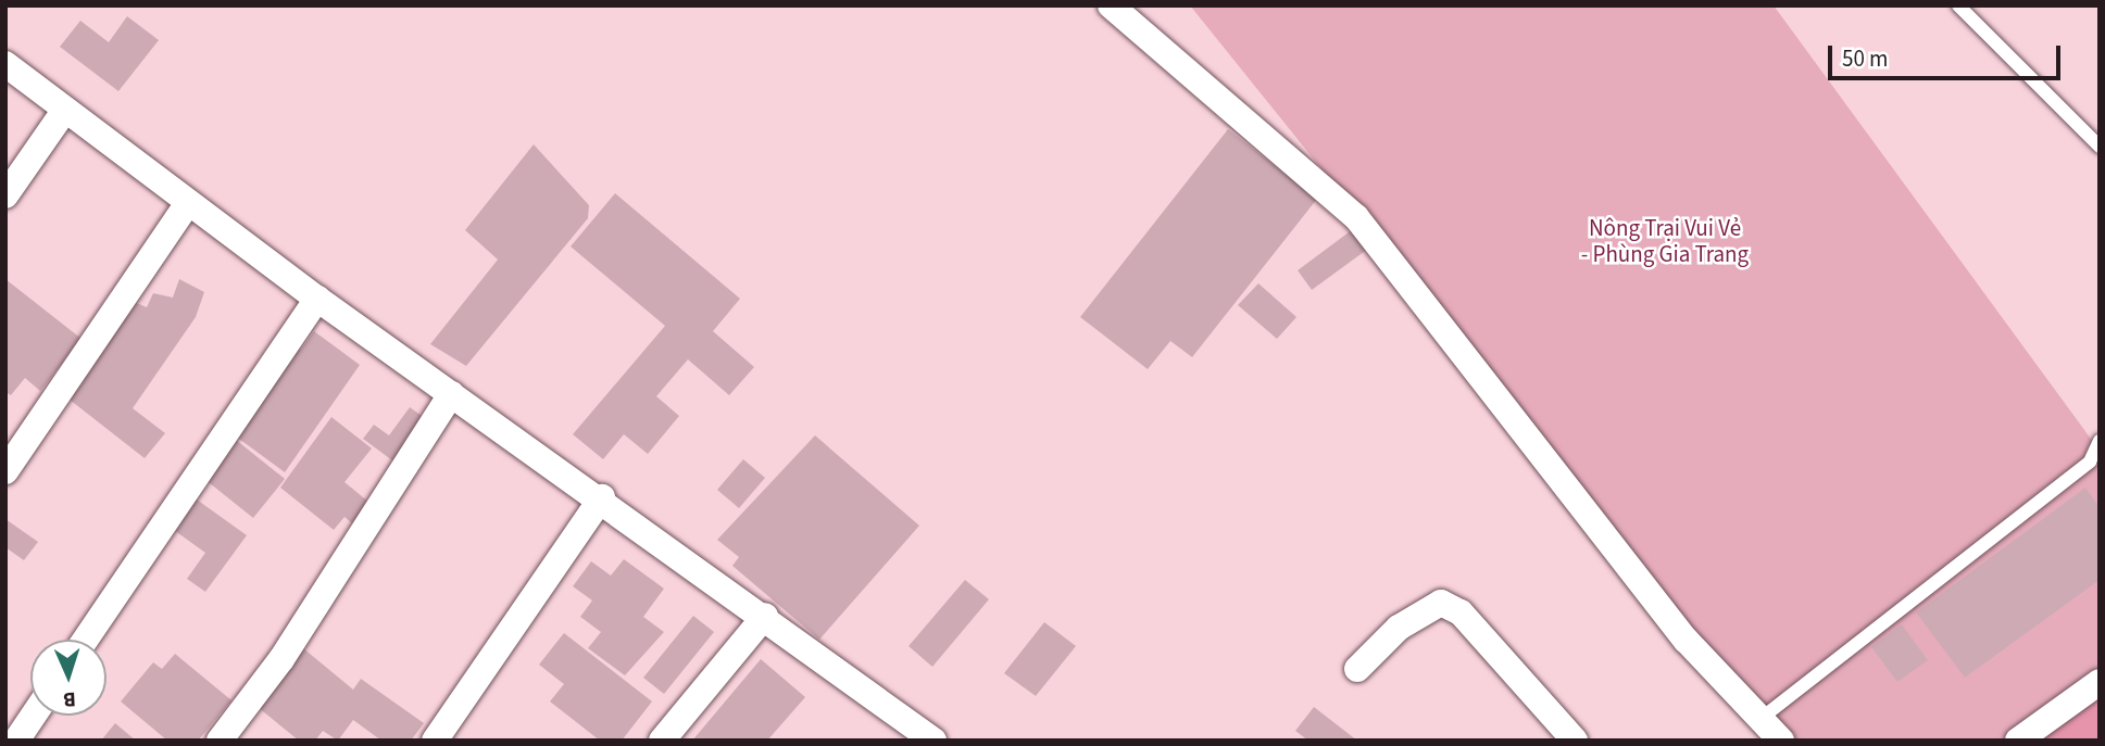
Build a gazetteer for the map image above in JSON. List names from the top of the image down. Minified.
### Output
{"parks":["Nông Trại Vui Vẻ - Phùng Gia Trang"],"scale_bar":"50 m","north":"bottom"}
